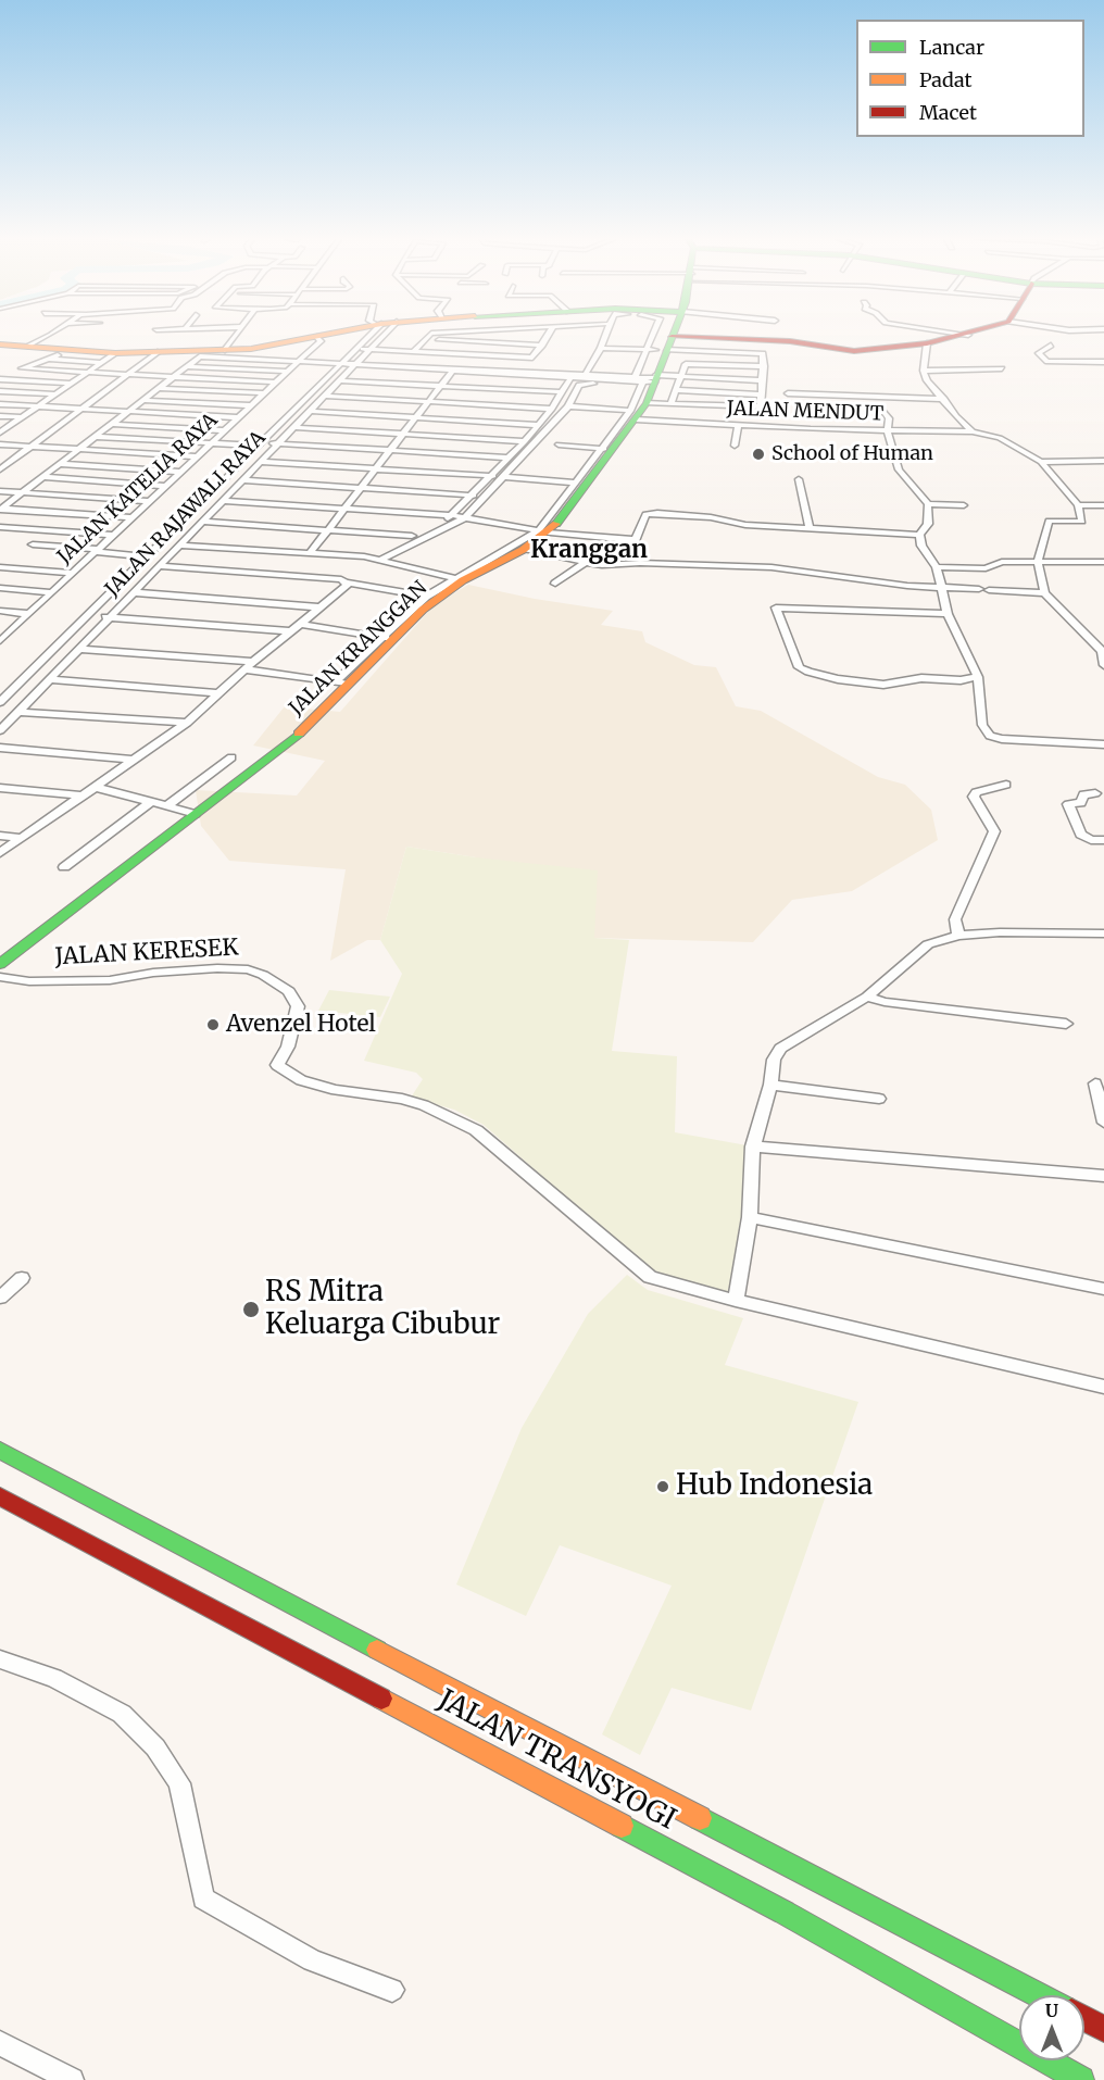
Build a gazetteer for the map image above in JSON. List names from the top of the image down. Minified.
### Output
{"streets":{"main road":["JALAN KRANGGAN","JALAN TRANSYOGI"],"street":["JALAN MENDUT","JALAN KATELIA RAYA","JALAN RAJAWALI RAYA","JALAN KERESEK"]},"crossings":[["JALAN MENDUT","JALAN KRANGGAN"]],"districts":["Kranggan"],"places":["School of Human","Avenzel Hotel","RS Mitra Keluarga Cibubur","Hub Indonesia"],"legend":["Lancar","Padat","Macet"],"north":"top"}
